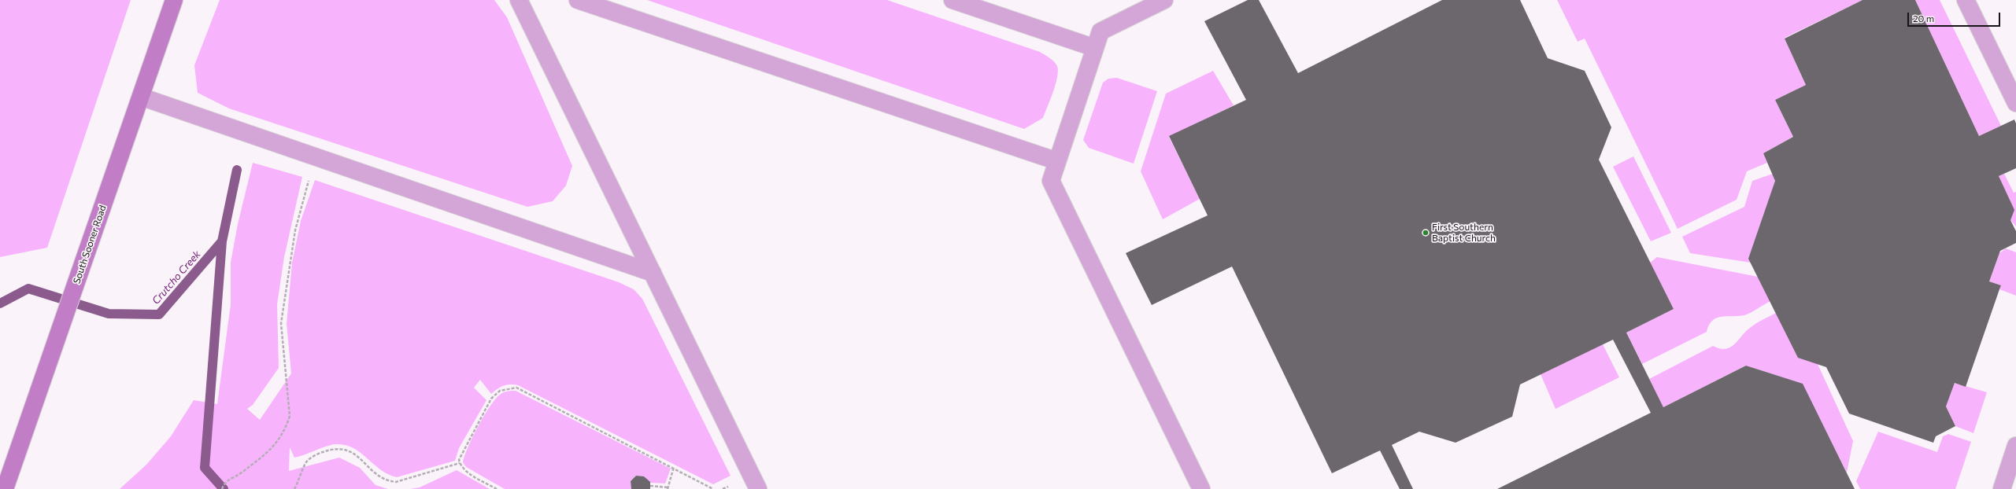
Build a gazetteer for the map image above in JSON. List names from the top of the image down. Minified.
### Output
{"streets":{"main road":["South Sooner Road"]},"water":["Crutcho Creek"],"places":["First Southern Baptist Church"],"scale_bar":"20 m"}
